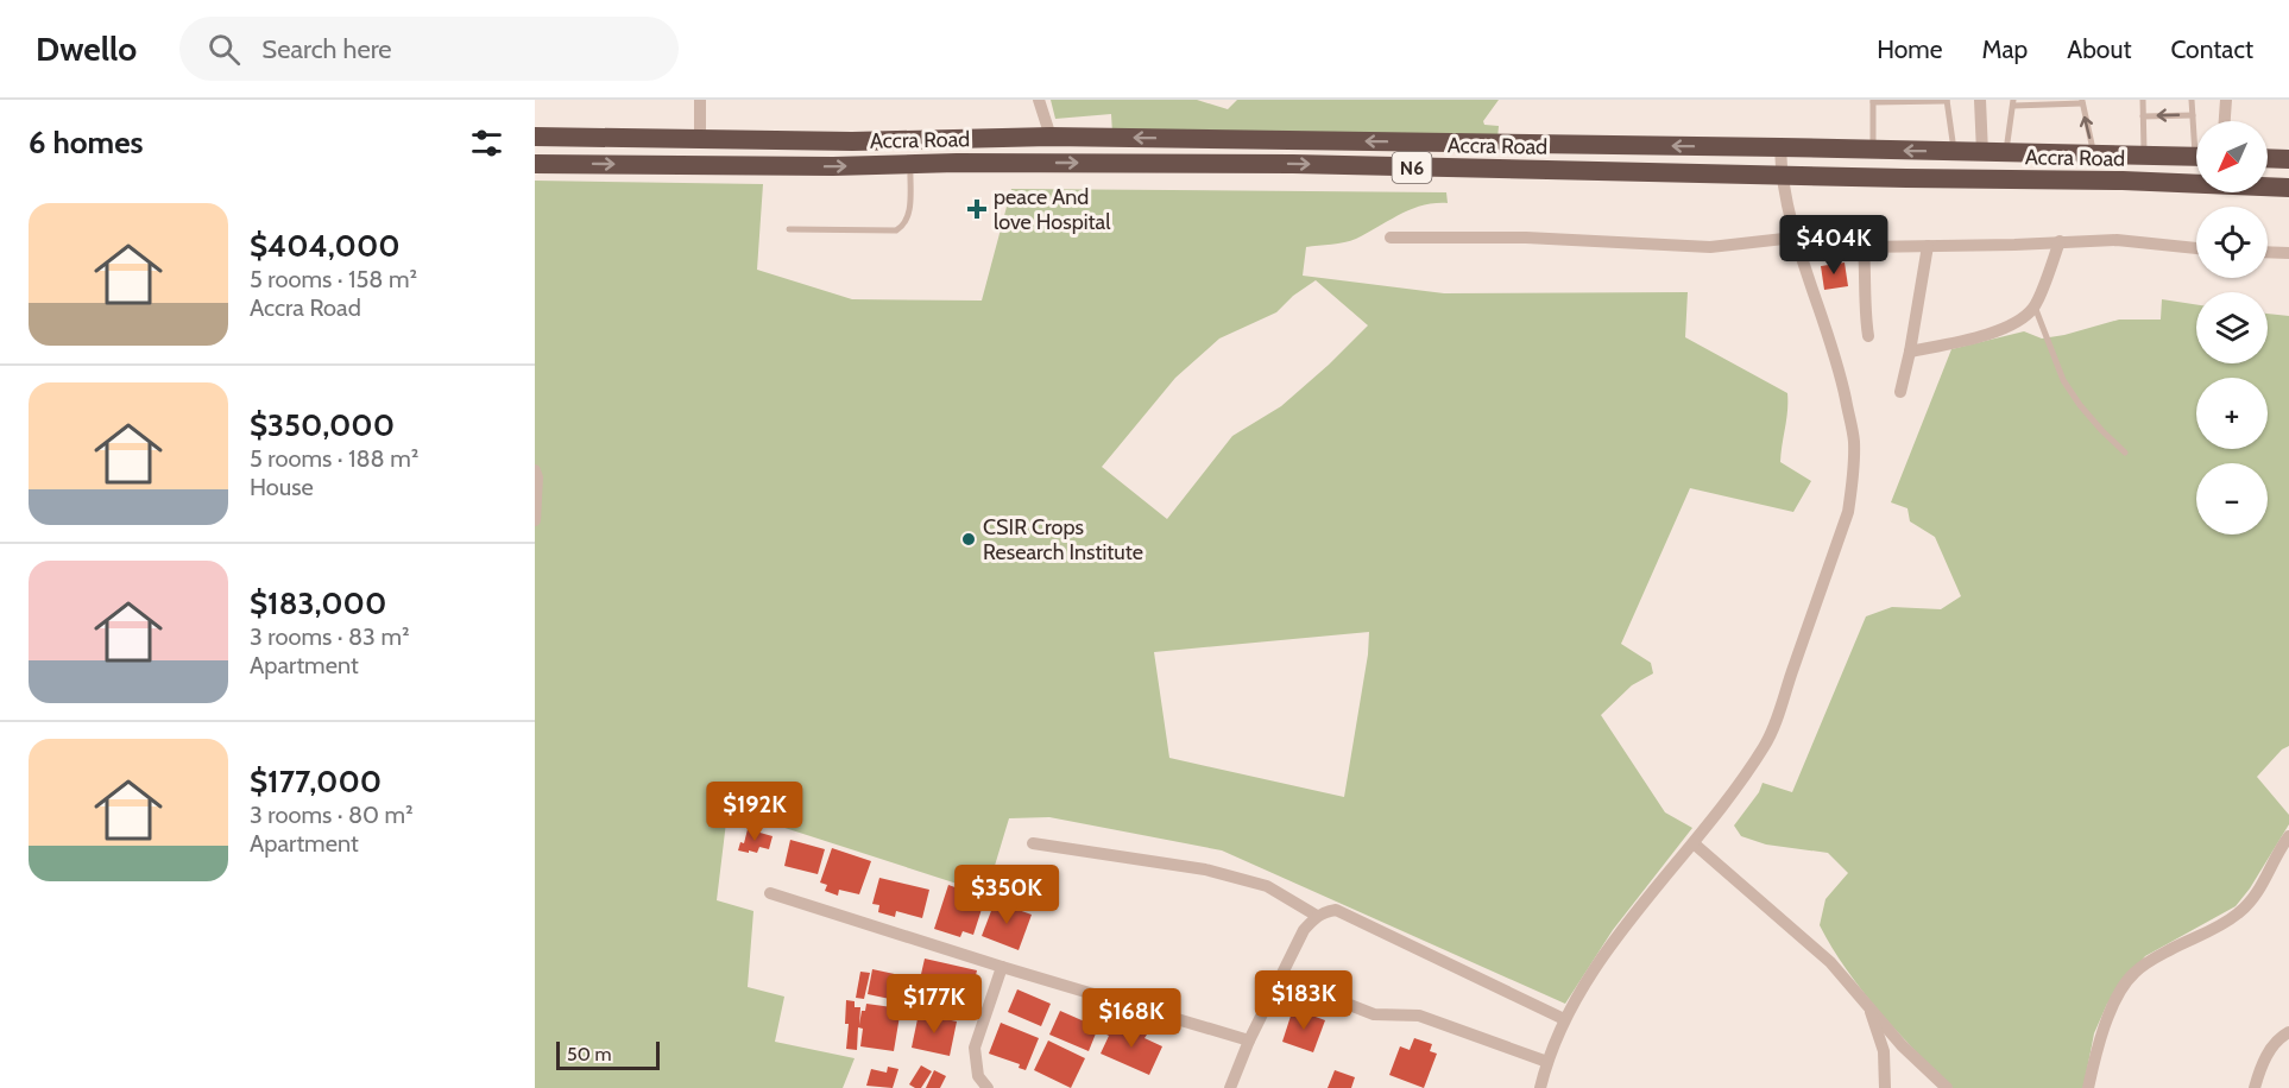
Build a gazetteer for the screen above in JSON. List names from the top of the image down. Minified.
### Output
{"streets":{"highway":["Accra Road","N6"]},"places":{"health":["peace And love Hospital"],"other":["CSIR Crops Research Institute"]},"scale_bar":"50 m","north":"bottom left","page":{"header":"Dwello","search":"Search here","nav":["Home","Map","About","Contact"],"heading":"6 homes","map_buttons":["+","−"],"list":[{"name":"$404,000","note":"5 rooms · 158 m² · Accra Road"},{"name":"$350,000","note":"5 rooms · 188 m² · House"},{"name":"$183,000","note":"3 rooms · 83 m² · Apartment"},{"name":"$177,000","note":"3 rooms · 80 m² · Apartment"}],"price":["$404K","$192K","$350K","$183K","$177K","$168K"],"scale":"50 m"}}
